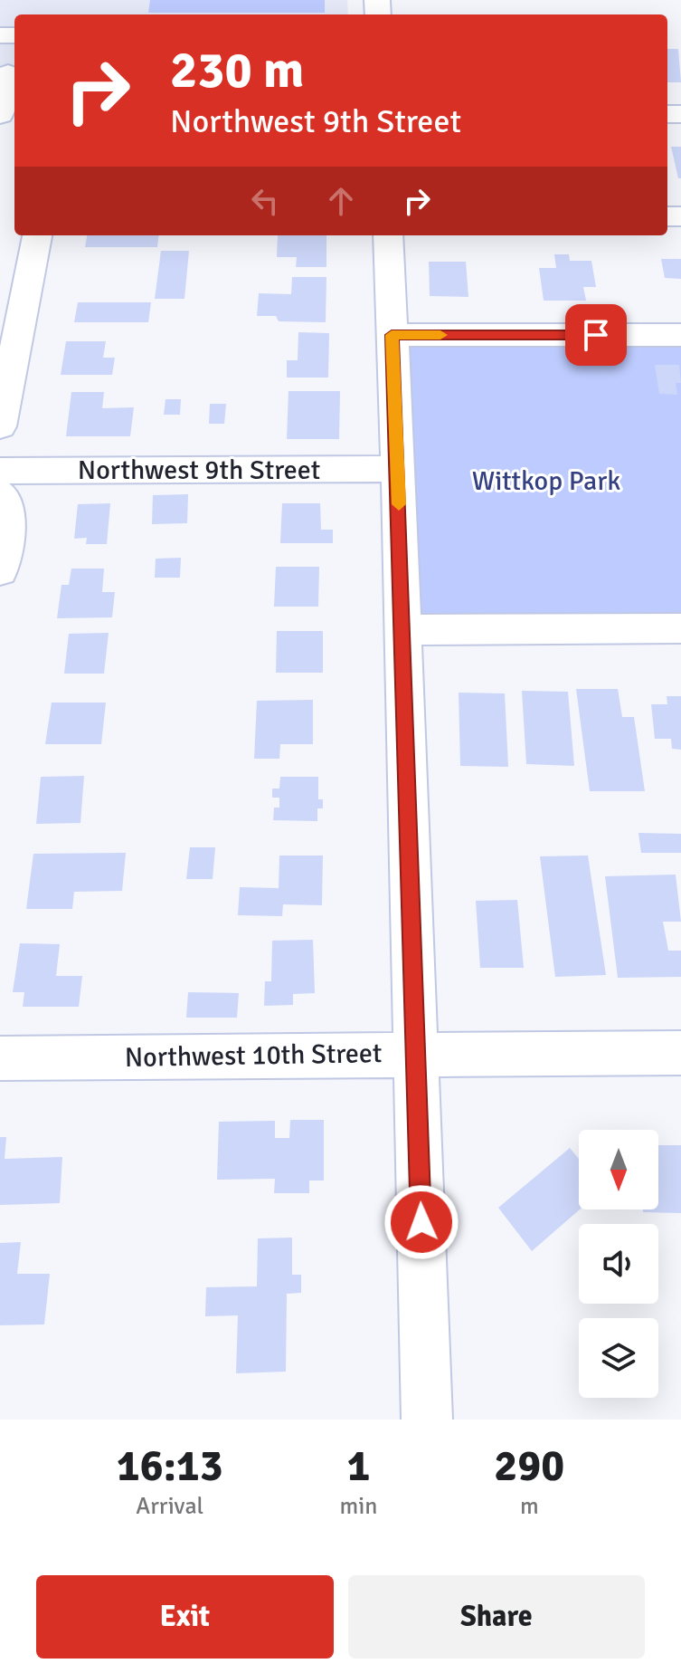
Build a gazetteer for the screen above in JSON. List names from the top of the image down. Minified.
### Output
{"streets":{"street":["Northwest 9th Street","Northwest 10th Street"]},"parks":["Wittkop Park"],"north":"bottom","page":{"turn":["230 m","Northwest 9th Street"],"eta":["16:13","Arrival","1","min","290","m"],"buttons":["Exit","Share"]}}
